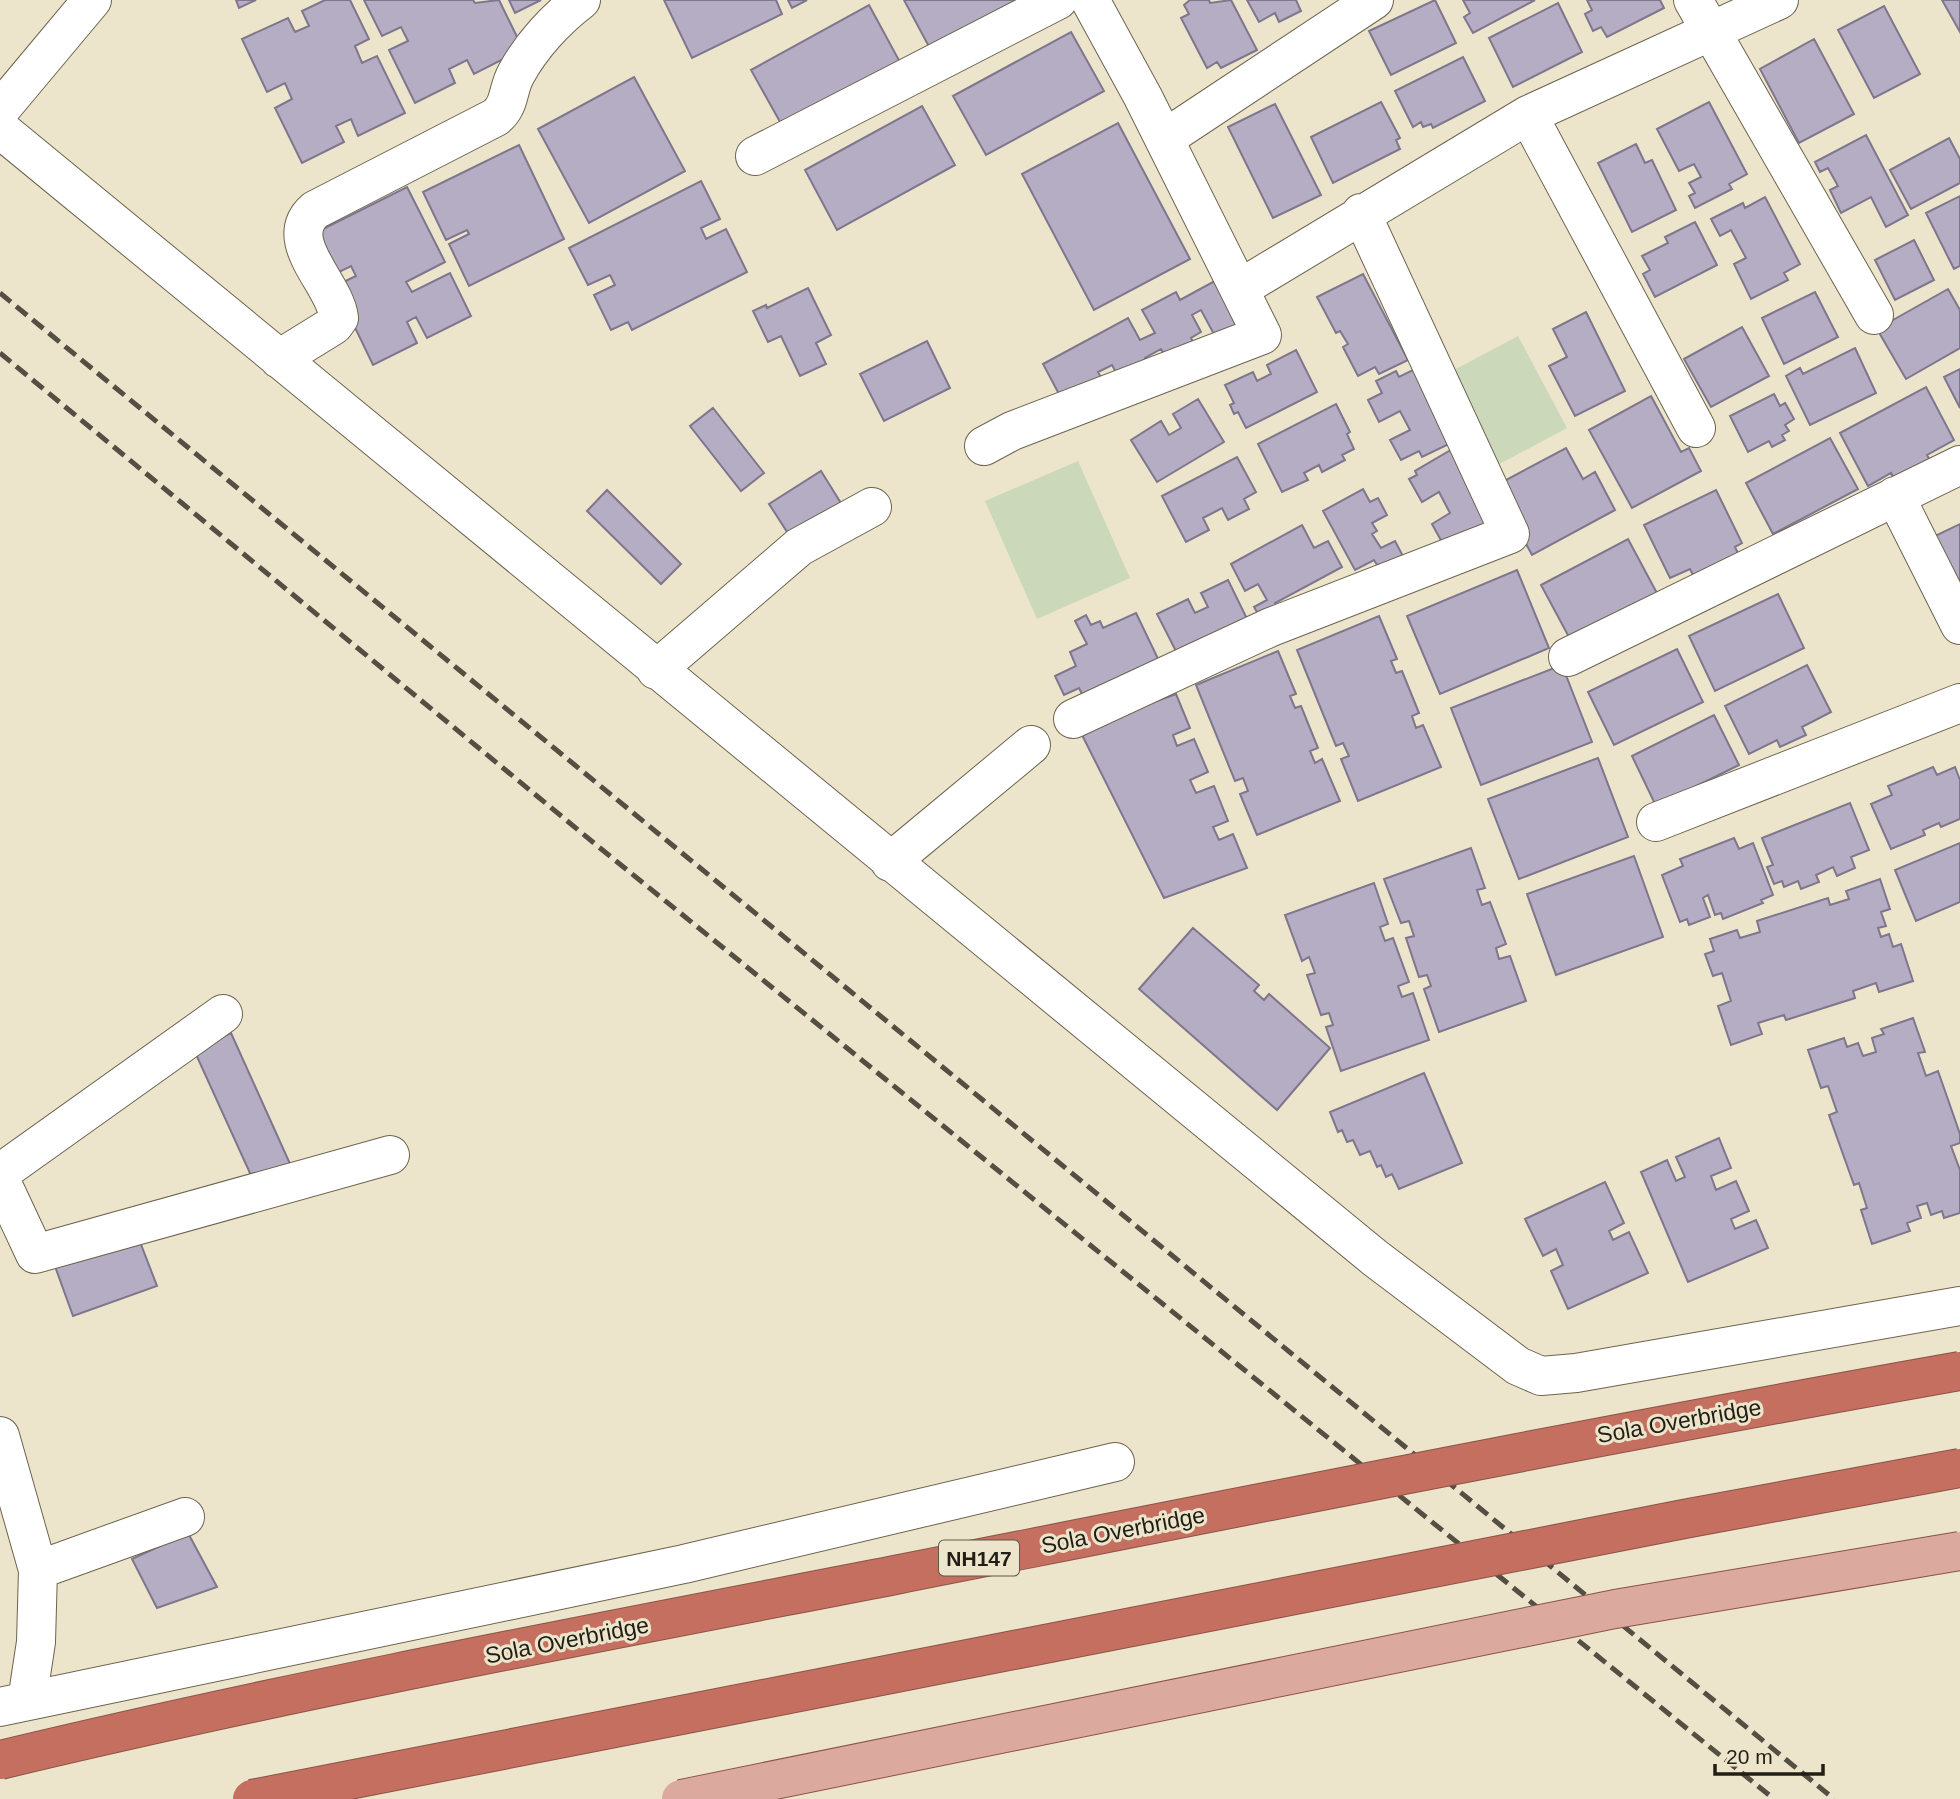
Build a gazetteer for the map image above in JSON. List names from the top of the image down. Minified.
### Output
{"streets":{"highway":["Sola Overbridge","NH147"]},"scale_bar":"20 m"}
